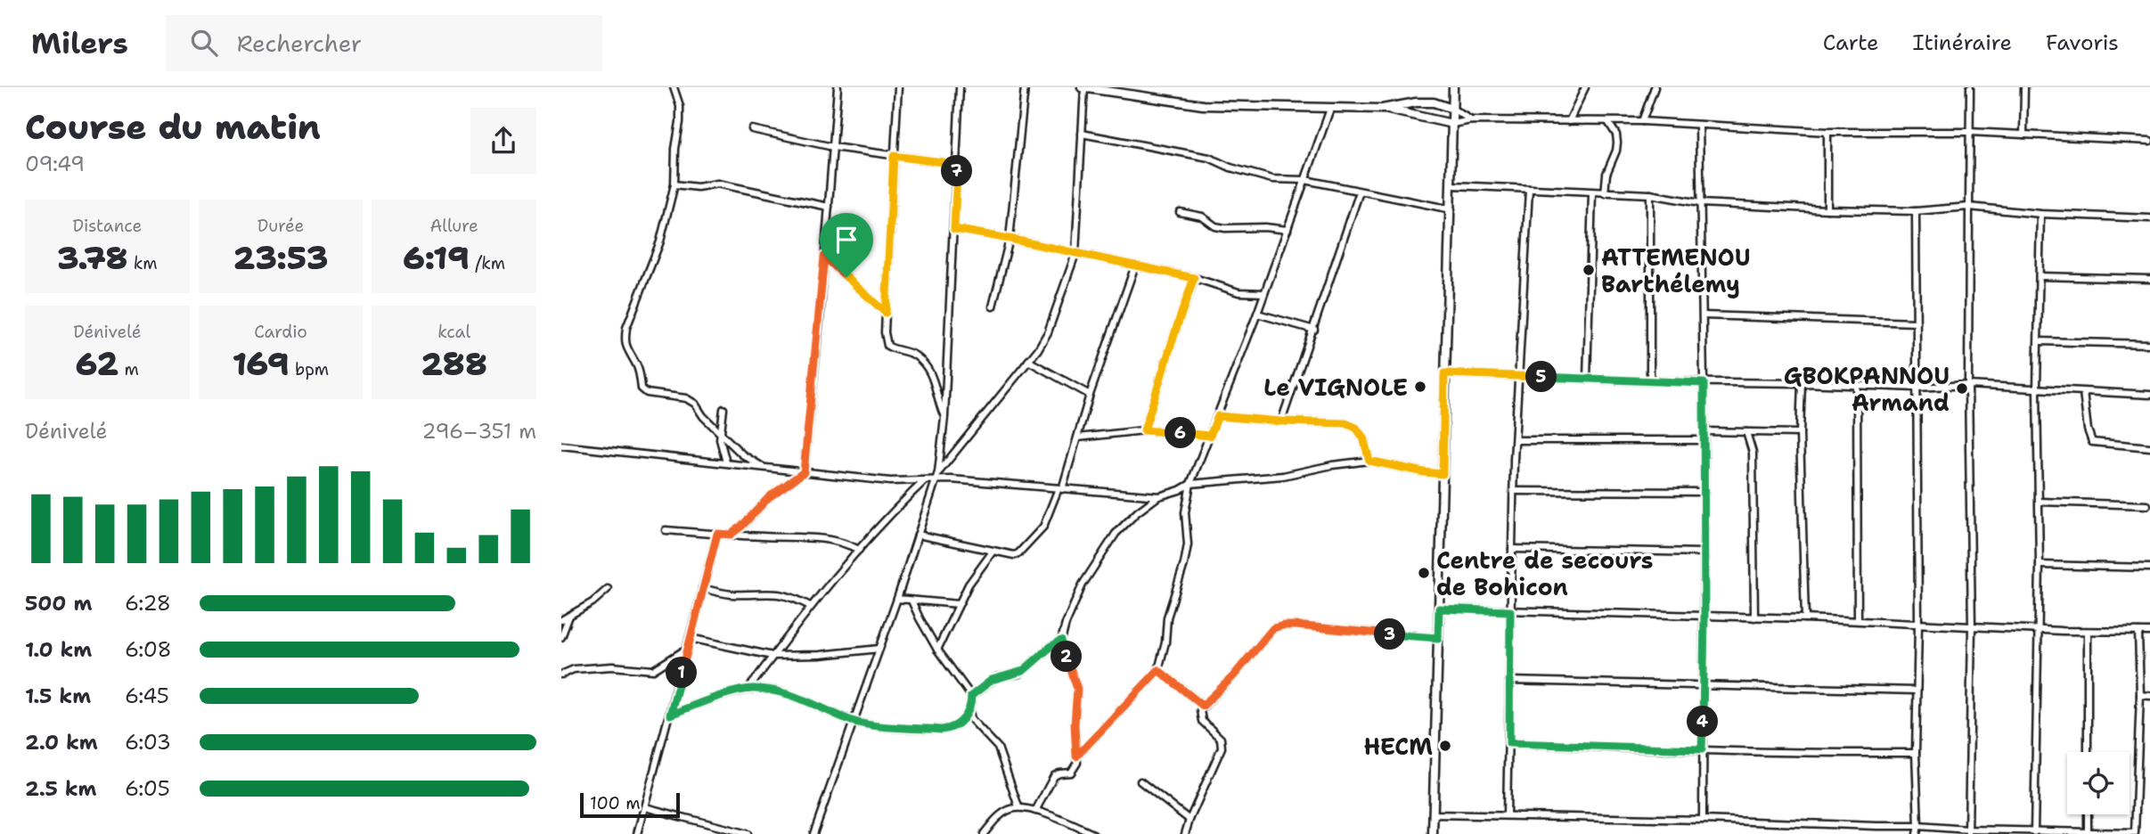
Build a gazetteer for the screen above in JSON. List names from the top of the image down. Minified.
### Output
{"places":["ATTEMENOU Barthélemy","Le VIGNOLE","GBOKPANNOU Armand","Centre de secours de Bohicon","HECM"],"scale_bar":"100 m","page":{"header":"Milers","search":"Rechercher","nav":["Carte","Itinéraire","Favoris"],"heading":["Course du matin","09:49"],"pins":["7","5","6","3","2","1","4"],"stats":[["Distance","3.78 km"],["Durée","23:53"],["Allure","6:19 /km"],["Dénivelé","62 m"],["Cardio","169 bpm"],["kcal","288"]],"chart":["Dénivelé","296–351 m"],"list":[{"name":"500 m","note":"6:28"},{"name":"1.0 km","note":"6:08"},{"name":"1.5 km","note":"6:45"},{"name":"2.0 km","note":"6:03"},{"name":"2.5 km","note":"6:05"}],"scale":"100 m"}}
